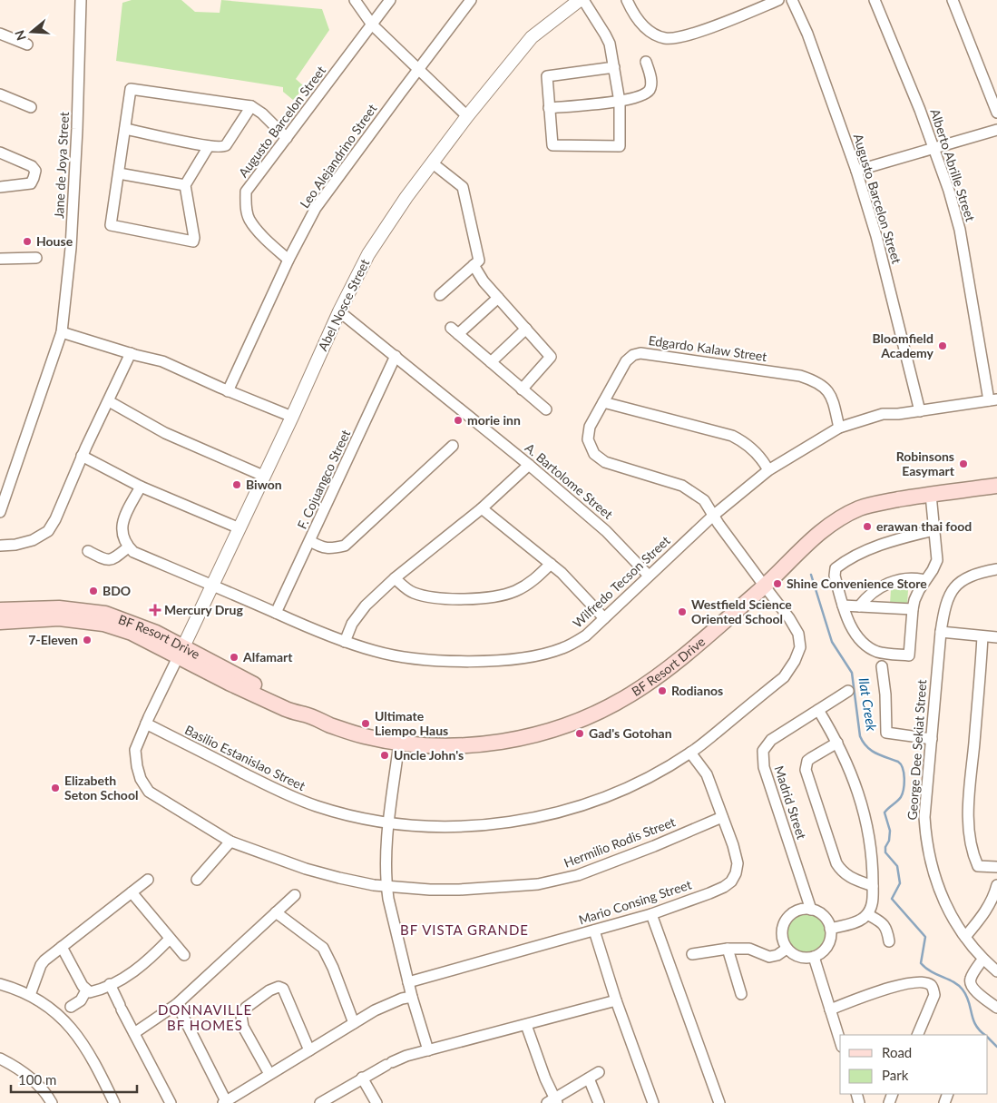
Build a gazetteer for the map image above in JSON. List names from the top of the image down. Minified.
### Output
{"streets":{"main road":["BF Resort Drive"],"street":["Augusto Barcelon Street","Leo Alejandrino Street","Jane de Joya Street","Alberto Abrille Street","Abel Nosce Street","Edgardo Kalaw Street","F. Cojuangco Street","A. Bartolome Street","Wilfredo Tecson Street","George Dee Sekiat Street","Basilio Estanislao Street","Madrid Street","Hermilio Rodis Street","Mario Consing Street"]},"crossings":[["Augusto Barcelon Street","Leo Alejandrino Street"],["Augusto Barcelon Street","Wilfredo Tecson Street"],["Alberto Abrille Street","Wilfredo Tecson Street"],["Abel Nosce Street","A. Bartolome Street"],["Abel Nosce Street","Wilfredo Tecson Street"],["Abel Nosce Street","BF Resort Drive"],["Abel Nosce Street","Hermilio Rodis Street"],["Edgardo Kalaw Street","Wilfredo Tecson Street"],["Edgardo Kalaw Street","BF Resort Drive"],["Edgardo Kalaw Street","Basilio Estanislao Street"],["F. Cojuangco Street","A. Bartolome Street"],["F. Cojuangco Street","Wilfredo Tecson Street"],["A. Bartolome Street","Wilfredo Tecson Street"],["BF Resort Drive","Basilio Estanislao Street"],["BF Resort Drive","Hermilio Rodis Street"],["Basilio Estanislao Street","Hermilio Rodis Street"],["Basilio Estanislao Street","Mario Consing Street"],["Hermilio Rodis Street","Mario Consing Street"]],"districts":["BF VISTA GRANDE","DONNAVILLE BF HOMES"],"water":["Ilat Creek"],"places":{"other":["House","Bloomfield Academy","morie inn","Robinsons Easymart","Biwon","erawan thai food","Shine Convenience Store","BDO","Westfield Science Oriented School","7-Eleven","Alfamart","Rodianos","Ultimate Liempo Haus","Gad's Gotohan","Uncle John's","Elizabeth Seton School"],"health":["Mercury Drug"]},"legend":["Road","Park"],"scale_bar":"100 m","north":"left"}
